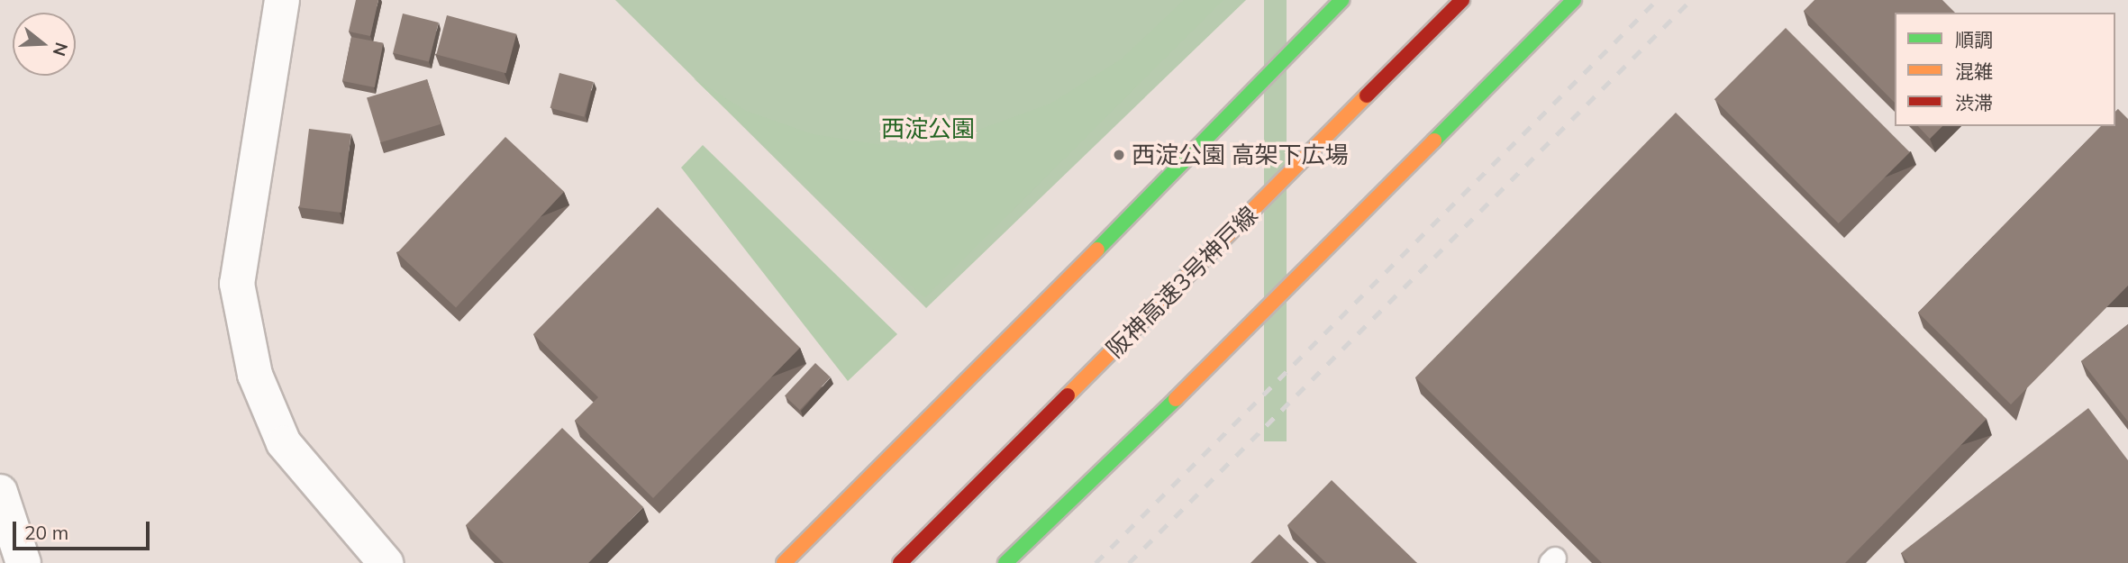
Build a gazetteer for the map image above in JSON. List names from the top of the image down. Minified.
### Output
{"streets":{"main road":["阪神高速3号神戸線"]},"parks":["西淀公園"],"places":["西淀公園 高架下広場"],"legend":["順調","混雑","渋滞"],"scale_bar":"20 m","north":"right"}
